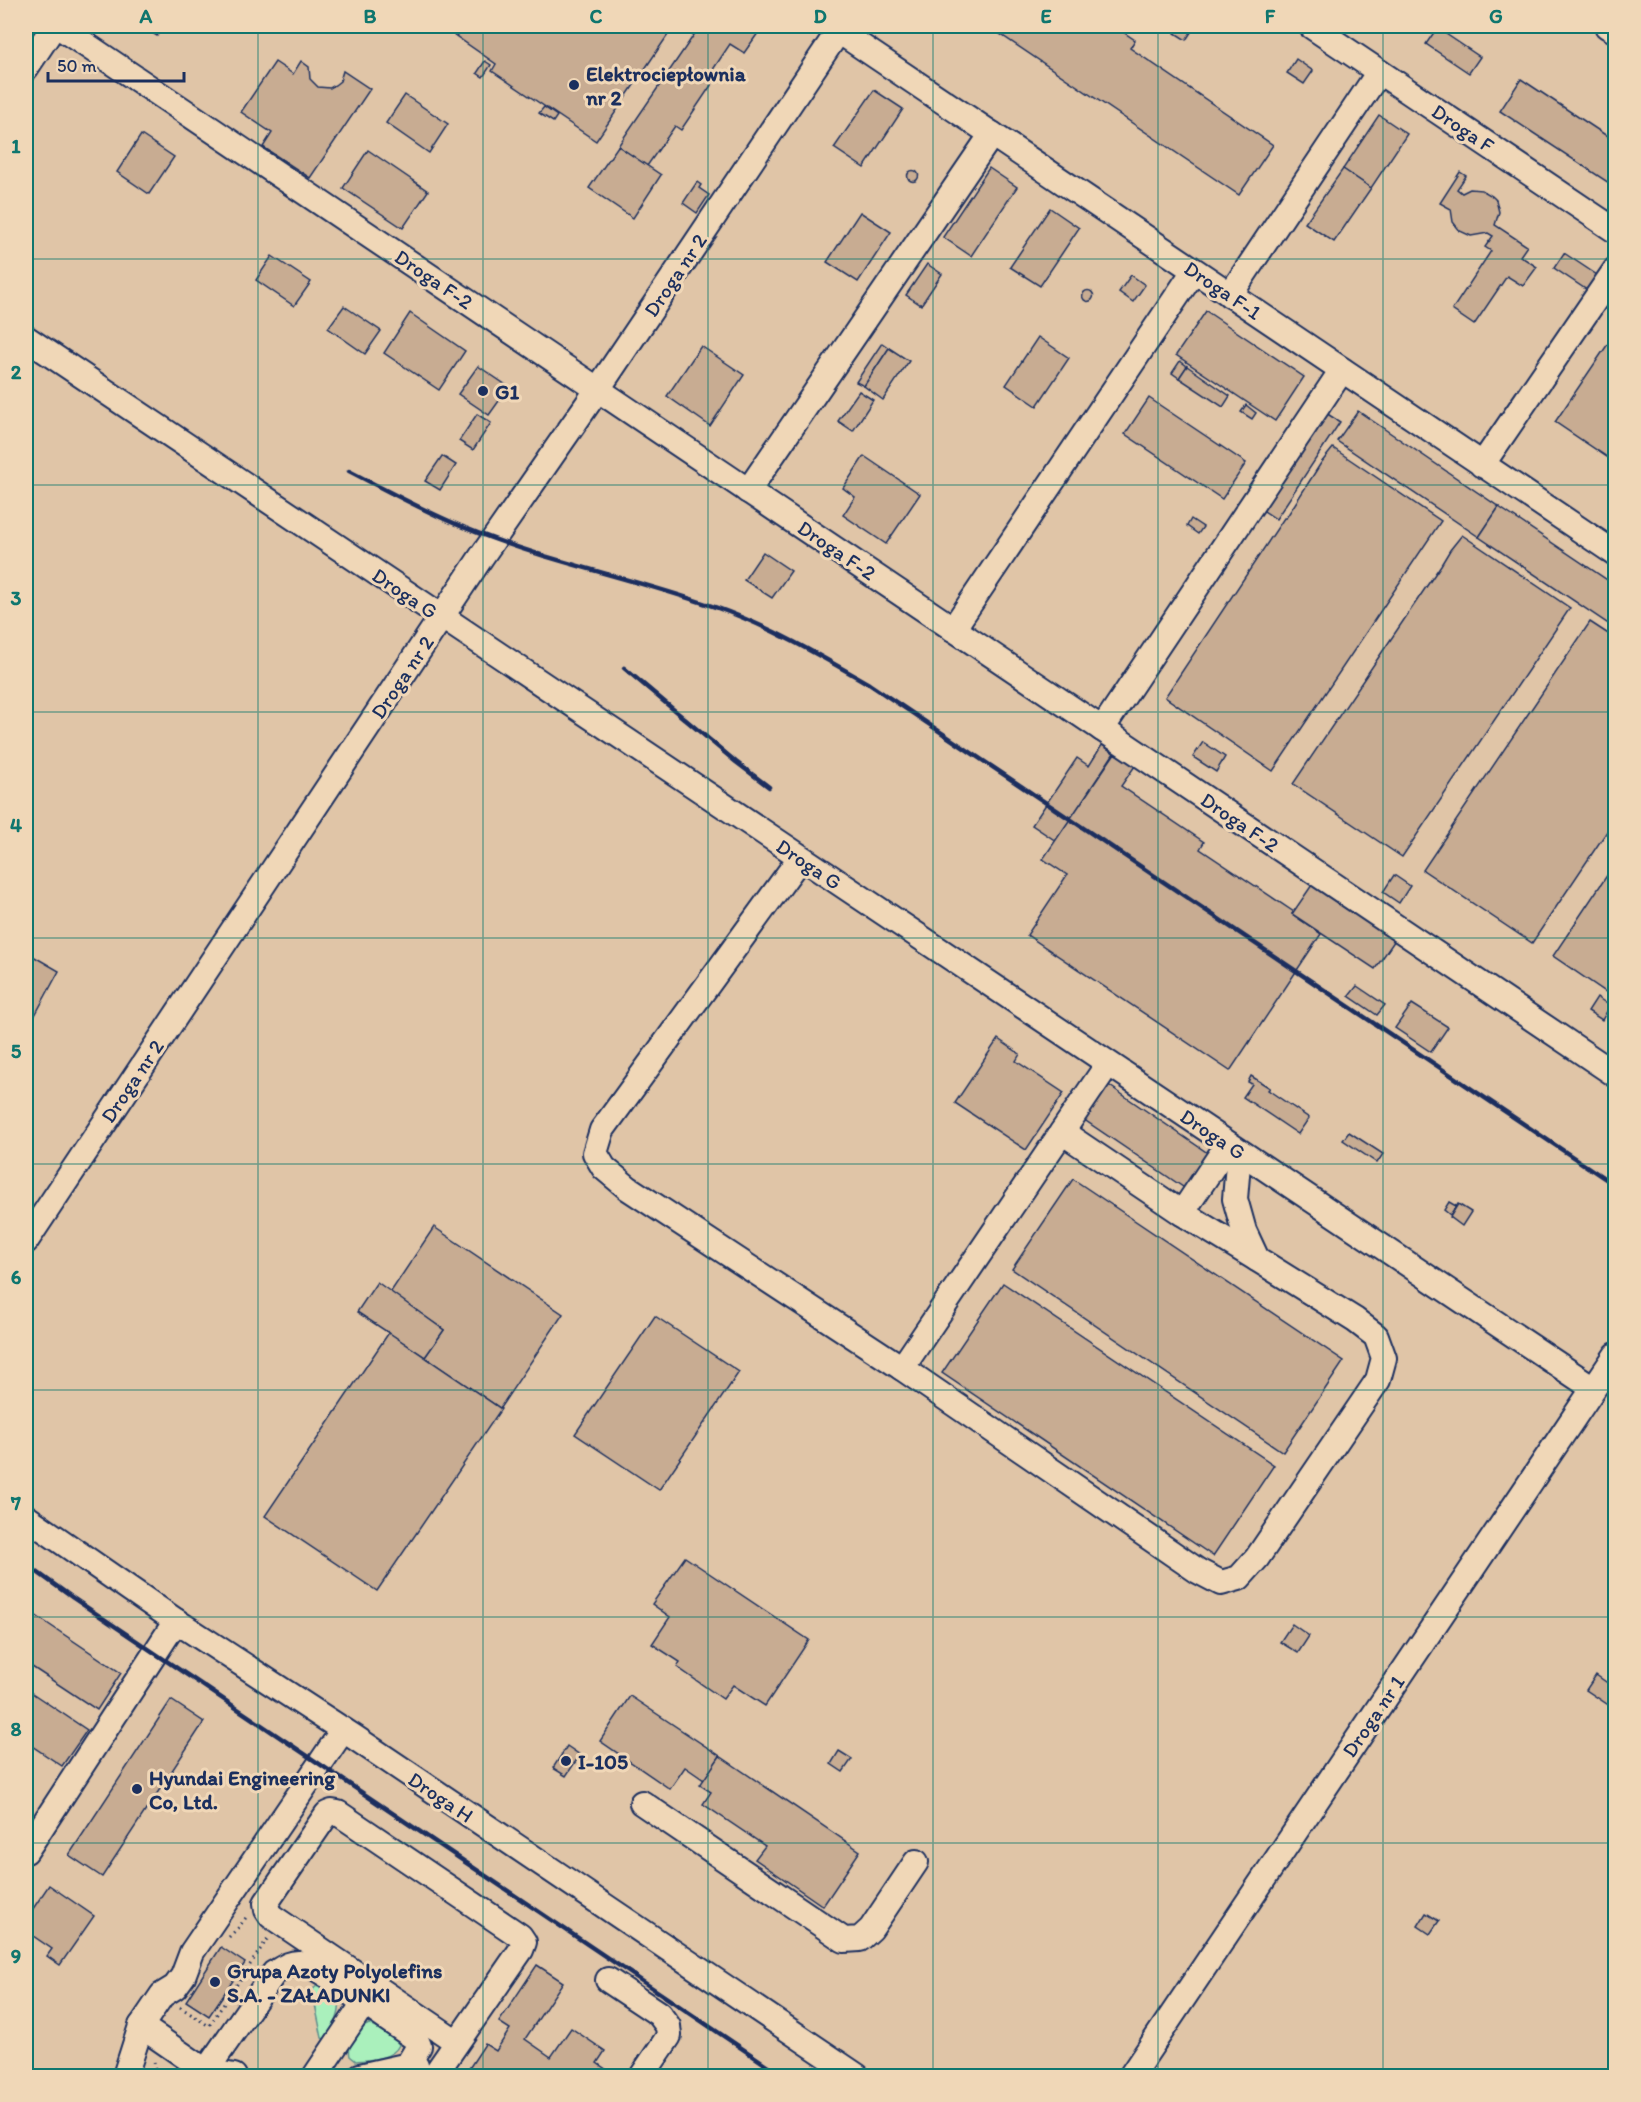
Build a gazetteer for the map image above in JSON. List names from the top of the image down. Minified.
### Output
{"streets":{"lane":["Droga F","Droga nr 2","Droga F-2","Droga F-1","Droga G","Droga nr 1","Droga H"]},"crossings":[["Droga nr 2","Droga F-2"],["Droga nr 2","Droga F-1"],["Droga nr 2","Droga G"],["Droga G","Droga nr 1"]],"places":["Elektrociepłownia nr 2","G1","I-105","Hyundai Engineering Co, Ltd.","Grupa Azoty Polyolefins S.A. - ZAŁADUNKI"],"scale_bar":"50 m","grid":{"columns":["A","B","C","D","E","F","G"],"rows":["1","2","3","4","5","6","7","8","9"]}}
